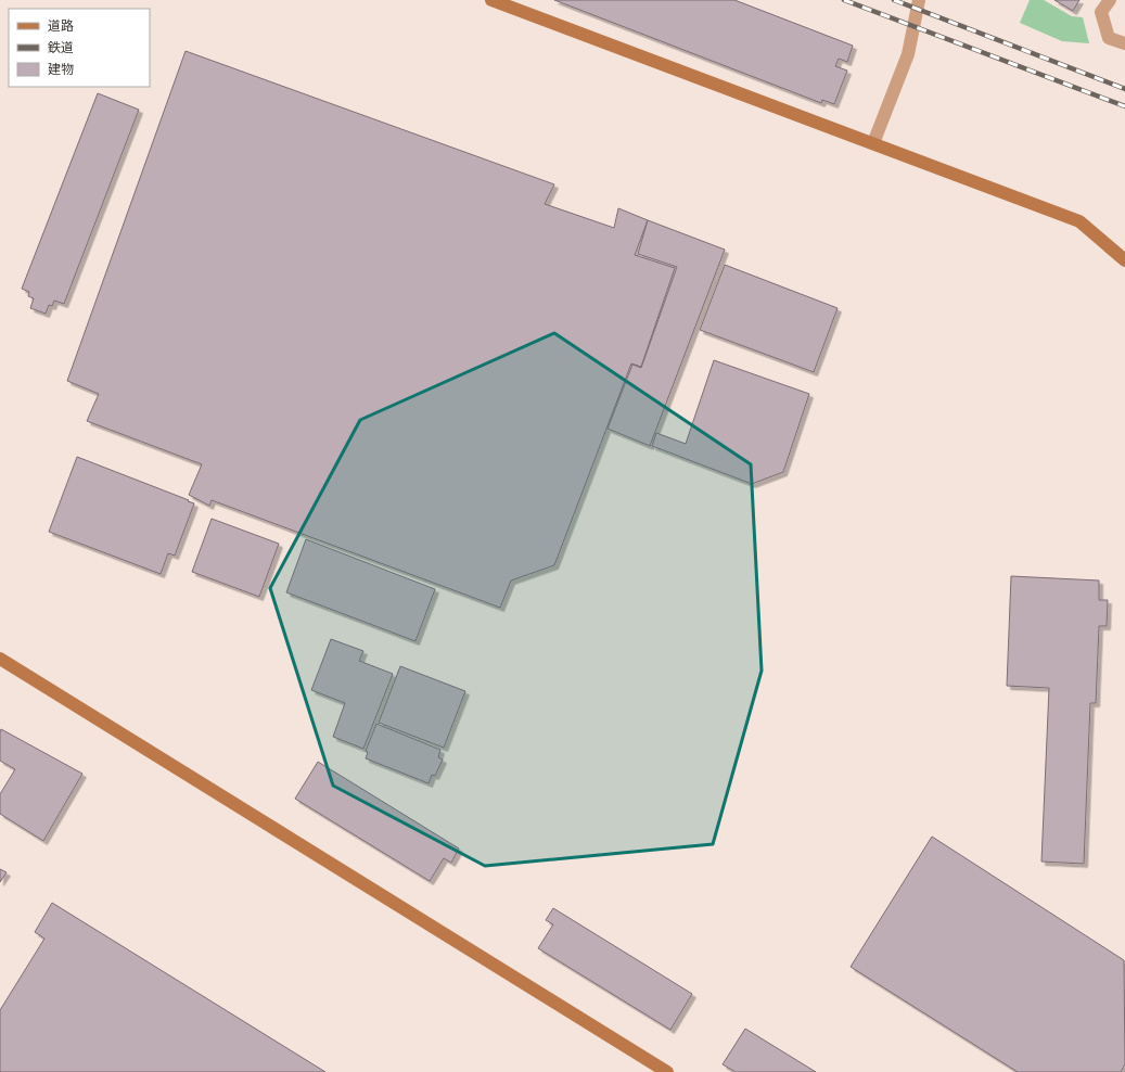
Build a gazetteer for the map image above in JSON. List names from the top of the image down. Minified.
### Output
{"legend":["道路","鉄道","建物"]}
